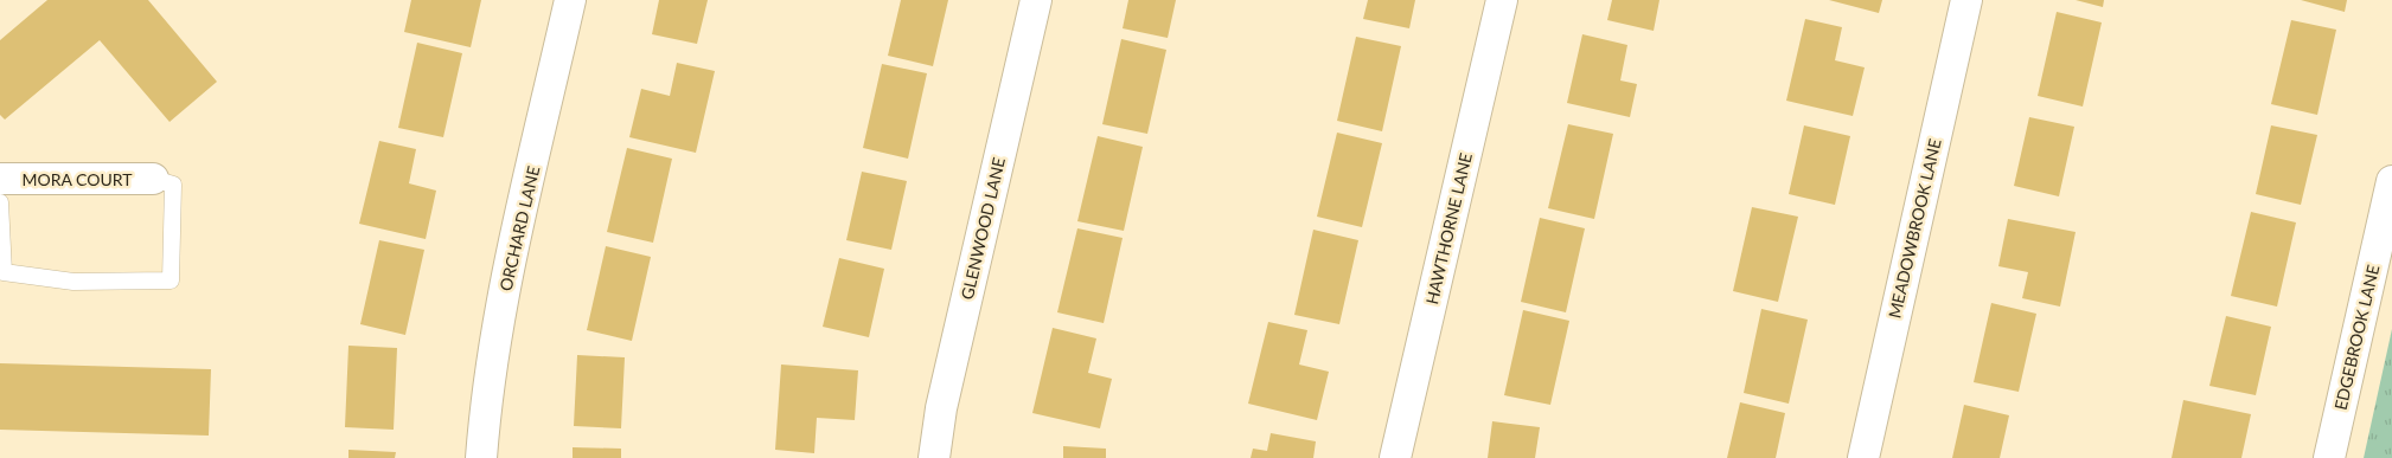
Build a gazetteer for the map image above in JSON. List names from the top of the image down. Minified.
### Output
{"streets":{"street":["MORA COURT","ORCHARD LANE","GLENWOOD LANE","HAWTHORNE LANE","MEADOWBROOK LANE","EDGEBROOK LANE"]}}
